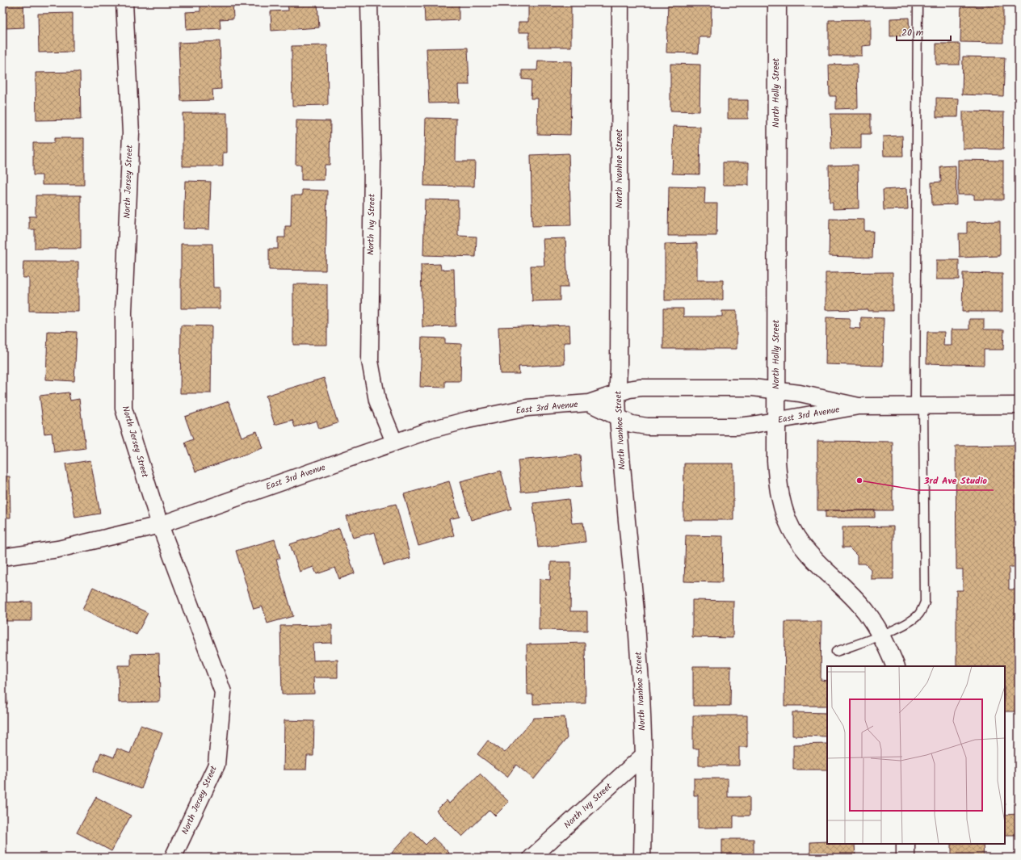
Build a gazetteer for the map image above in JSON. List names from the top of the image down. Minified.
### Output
{"streets":{"street":["North Holly Street","North Ivanhoe Street","North Jersey Street","North Ivy Street","East 3rd Avenue"]},"crossings":[["North Holly Street","East 3rd Avenue"],["North Ivanhoe Street","North Ivy Street"],["North Ivanhoe Street","East 3rd Avenue"],["North Jersey Street","East 3rd Avenue"],["North Ivy Street","East 3rd Avenue"]],"places":["3rd Ave Studio"],"scale_bar":"20 m"}
